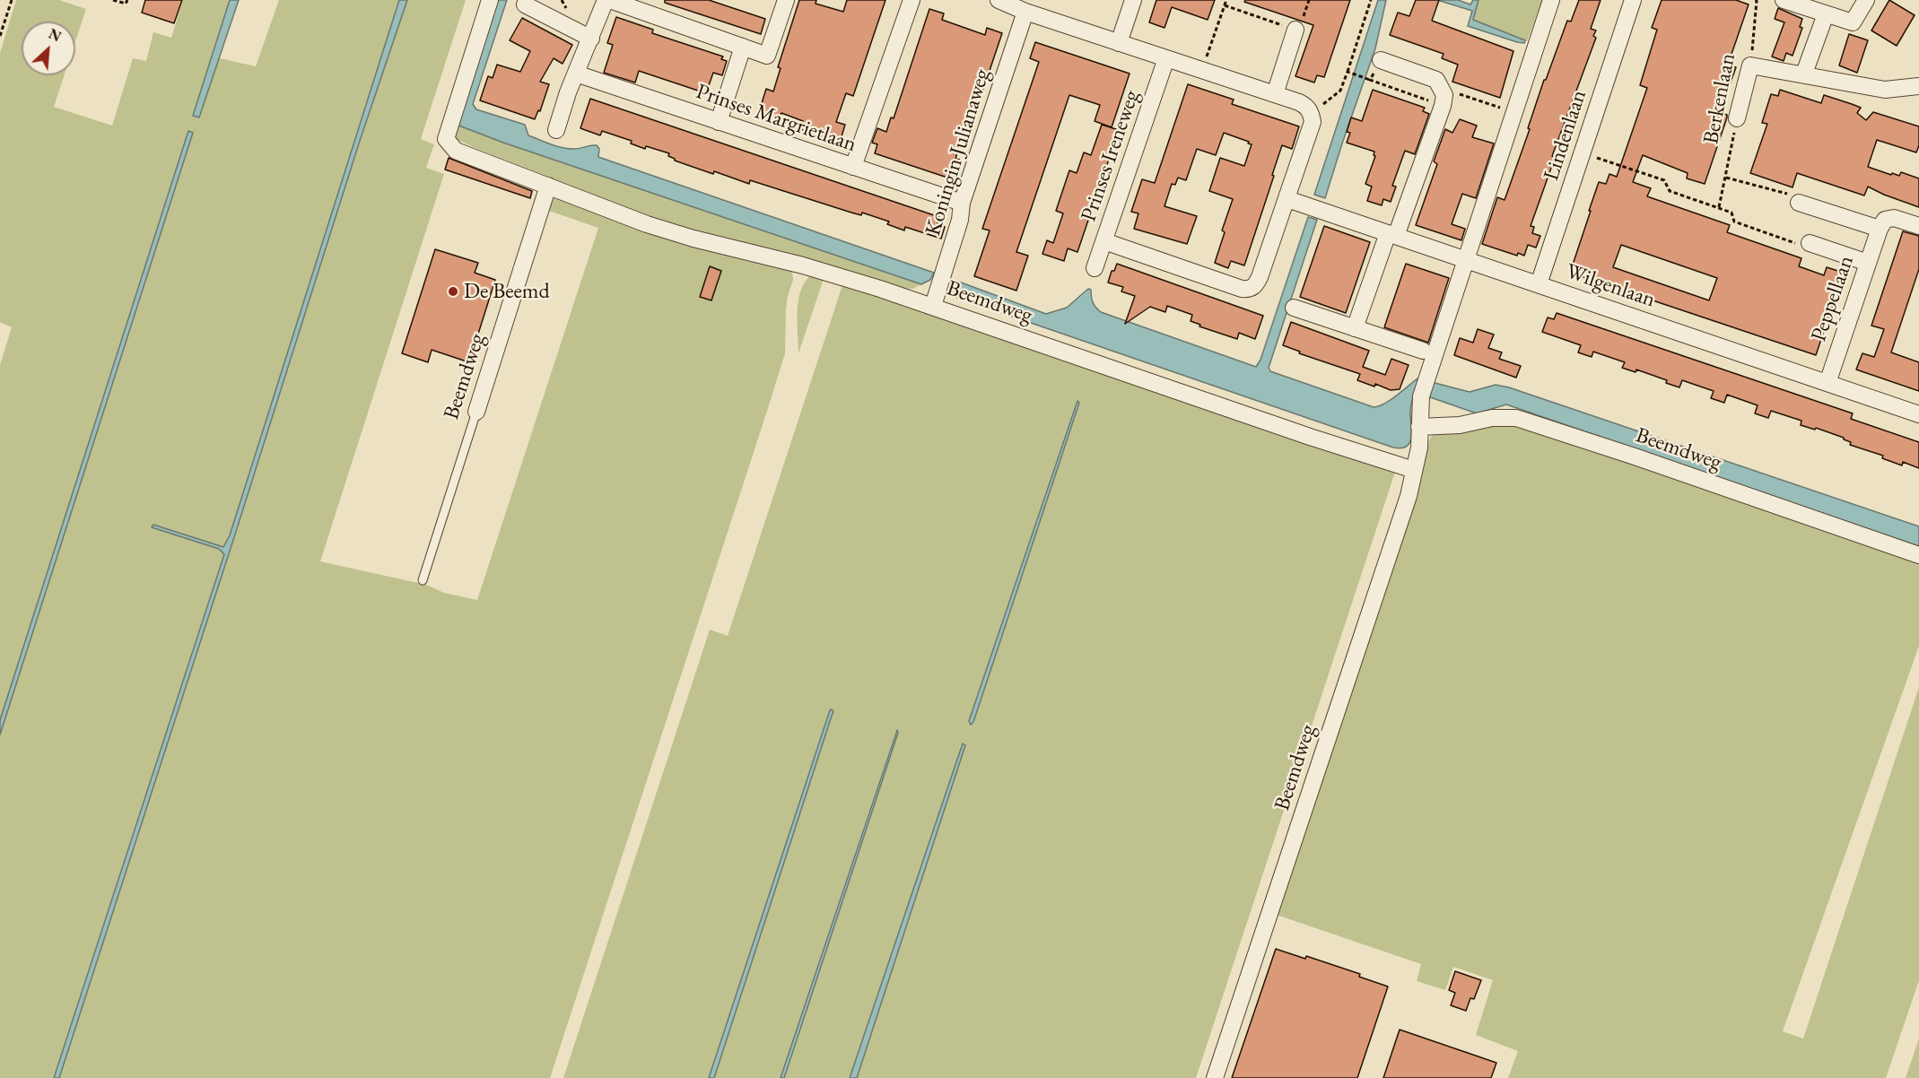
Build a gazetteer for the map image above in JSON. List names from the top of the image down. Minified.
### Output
{"streets":{"street":["Berkenlaan","Prinses Margrietlaan","Lindenlaan","Koningin Julianaweg","Prinses Ireneweg","Wilgenlaan","Peppellaan","Beemdweg"]},"crossings":[["Prinses Margrietlaan","Koningin Julianaweg"],["Lindenlaan","Wilgenlaan"],["Koningin Julianaweg","Beemdweg"],["Wilgenlaan","Peppellaan"],["Wilgenlaan","Beemdweg"]],"places":["De Beemd"],"north":"top right"}
